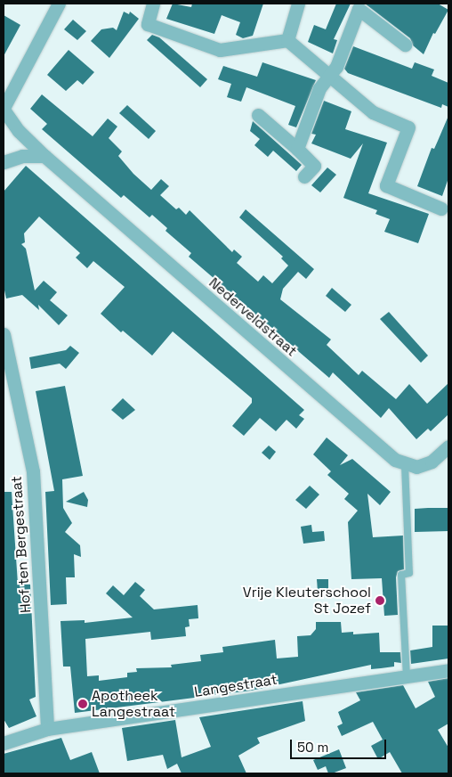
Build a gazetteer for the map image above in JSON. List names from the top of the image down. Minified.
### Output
{"streets":{"street":["Nederveldstraat","Hof ten Bergestraat","Langestraat"]},"crossings":[["Hof ten Bergestraat","Langestraat"]],"places":["Vrije Kleuterschool St Jozef","Apotheek Langestraat"],"scale_bar":"50 m"}
